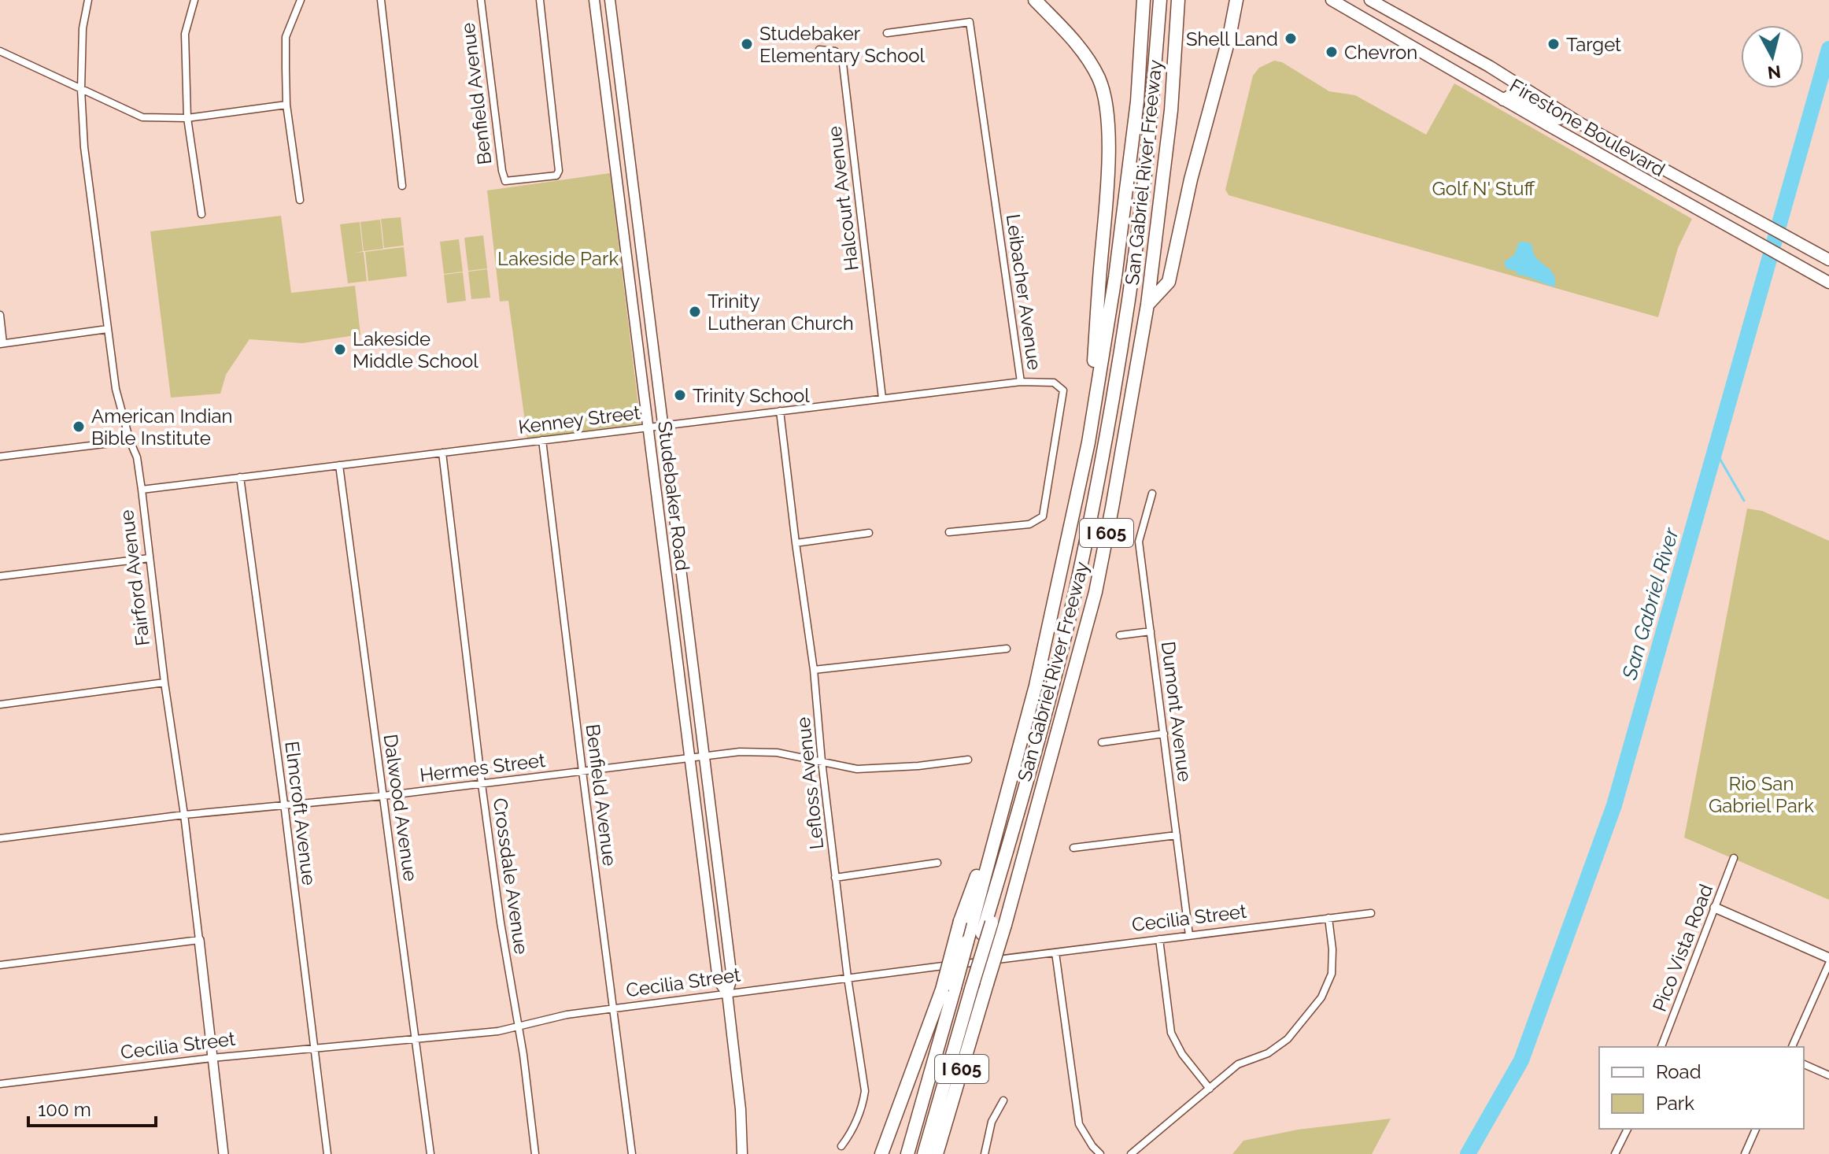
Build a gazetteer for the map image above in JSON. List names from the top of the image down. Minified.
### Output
{"streets":{"highway":["San Gabriel River Freeway","I 605"],"main road":["Firestone Boulevard","Studebaker Road"],"street":["Benfield Avenue","Halcourt Avenue","Leibacher Avenue","Kenney Street","Fairford Avenue","Dumont Avenue","Hermes Street","Lefloss Avenue","Dalwood Avenue","Elmcroft Avenue","Crossdale Avenue","Cecilia Street","Pico Vista Road"]},"crossings":[["Benfield Avenue","Kenney Street"],["Benfield Avenue","Hermes Street"],["Benfield Avenue","Cecilia Street"],["Halcourt Avenue","Kenney Street"],["Leibacher Avenue","Kenney Street"],["Kenney Street","Studebaker Road"],["Kenney Street","Fairford Avenue"],["Kenney Street","Lefloss Avenue"],["Kenney Street","Dalwood Avenue"],["Kenney Street","Elmcroft Avenue"],["Kenney Street","Crossdale Avenue"],["Studebaker Road","Hermes Street"],["Studebaker Road","Cecilia Street"],["Fairford Avenue","Hermes Street"],["Fairford Avenue","Cecilia Street"],["Dumont Avenue","Cecilia Street"],["Hermes Street","Lefloss Avenue"],["Hermes Street","Dalwood Avenue"],["Hermes Street","Elmcroft Avenue"],["Hermes Street","Crossdale Avenue"],["Lefloss Avenue","Cecilia Street"],["Dalwood Avenue","Cecilia Street"],["Elmcroft Avenue","Cecilia Street"],["Crossdale Avenue","Cecilia Street"]],"water":["San Gabriel River"],"parks":["Golf N' Stuff","Lakeside Park","Rio San Gabriel Park"],"places":["Shell Land","Studebaker Elementary School","Target","Chevron","Trinity Lutheran Church","Lakeside Middle School","Trinity School","American Indian Bible Institute"],"legend":["Road","Park"],"scale_bar":"100 m","north":"bottom"}
